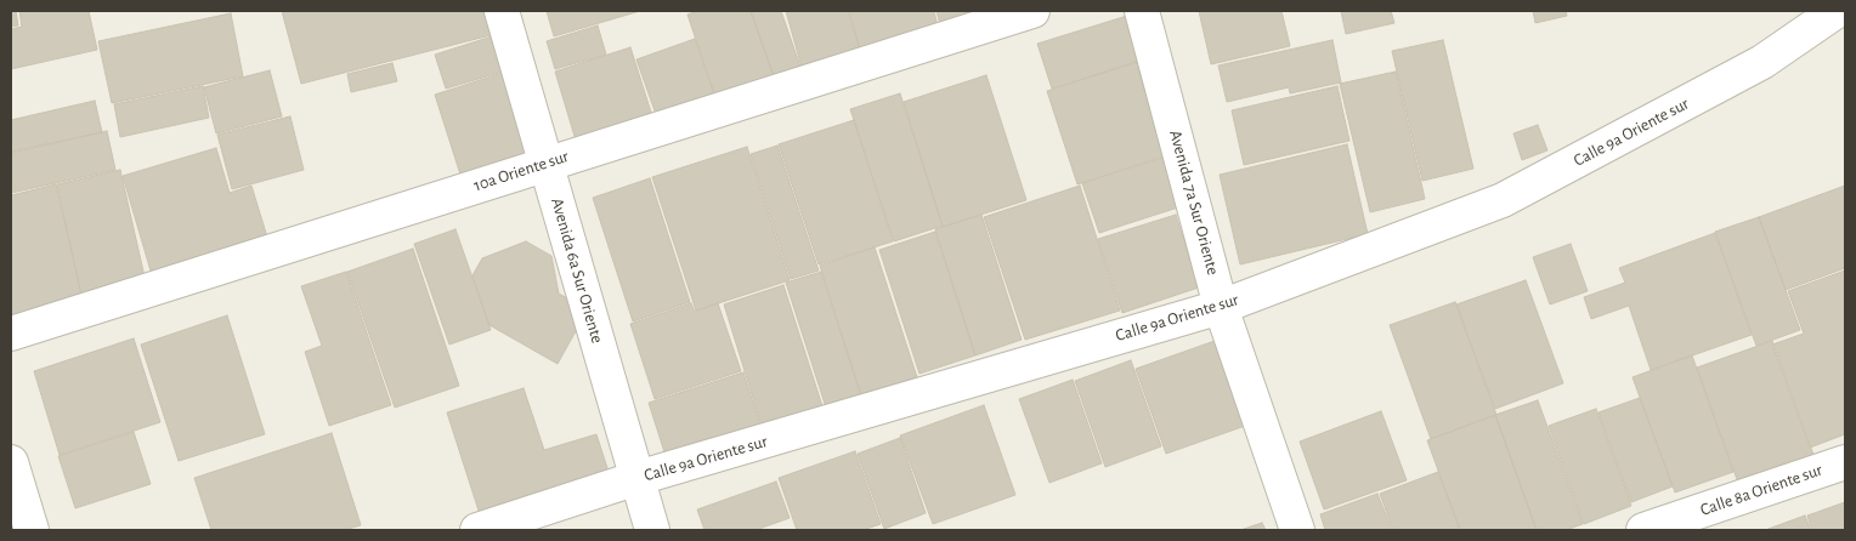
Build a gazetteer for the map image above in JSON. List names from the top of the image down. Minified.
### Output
{"streets":{"street":["Calle 9a Oriente sur","10a Oriente sur","Avenida 7a Sur Oriente","Avenida 6a Sur Oriente","Calle 8a Oriente sur"]},"crossings":[["Calle 9a Oriente sur","Avenida 7a Sur Oriente"],["Calle 9a Oriente sur","Avenida 6a Sur Oriente"],["10a Oriente sur","Avenida 6a Sur Oriente"]]}
